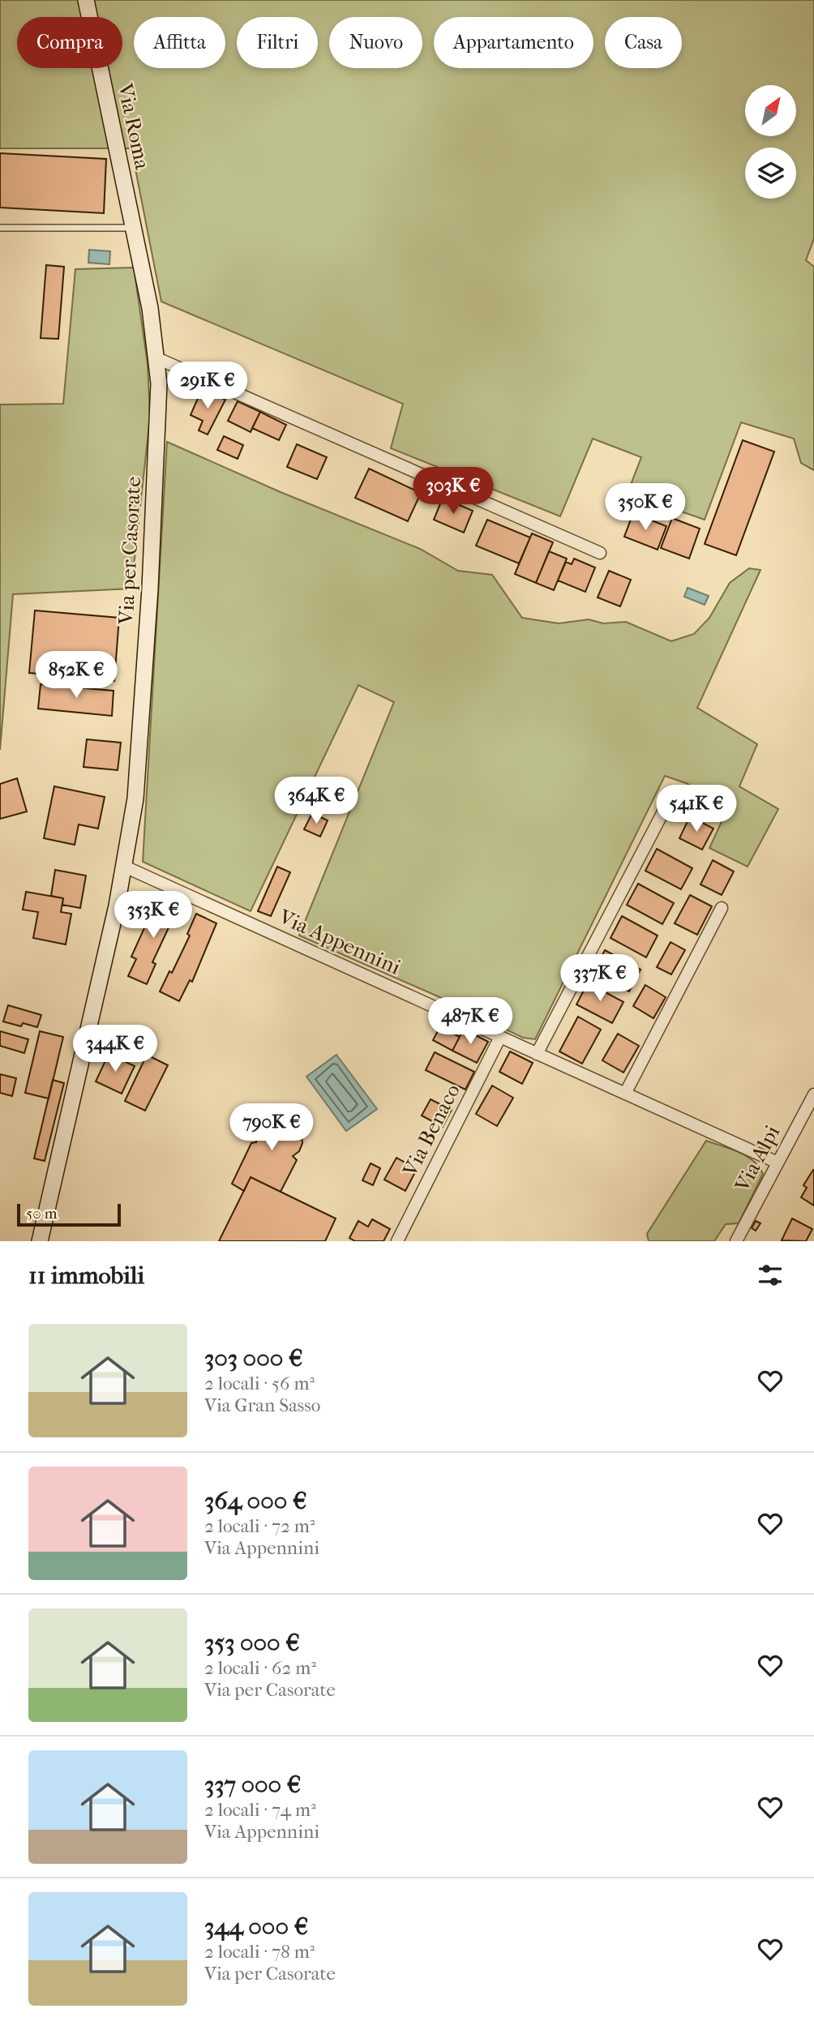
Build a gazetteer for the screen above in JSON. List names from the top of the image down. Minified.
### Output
{"streets":{"street":["Via Roma","Via per Casorate","Via Appennini","Via Benaco","Via Alpi"]},"crossings":[["Via Roma","Via per Casorate"],["Via per Casorate","Via Appennini"],["Via Appennini","Via Benaco"],["Via Appennini","Via Alpi"]],"scale_bar":"50 m","north":"top right","page":{"chip":["Compra","Affitta","Filtri","Nuovo","Appartamento","Casa"],"price":["291K €","303K €","350K €","852K €","364K €","541K €","353K €","337K €","487K €","344K €","790K €"],"scale":"50 m","heading":"11 immobili","list":[{"name":"303 000 €","note":"2 locali · 56 m² · Via Gran Sasso"},{"name":"364 000 €","note":"2 locali · 72 m² · Via Appennini"},{"name":"353 000 €","note":"2 locali · 62 m² · Via per Casorate"},{"name":"337 000 €","note":"2 locali · 74 m² · Via Appennini"},{"name":"344 000 €","note":"2 locali · 78 m² · Via per Casorate"}]}}
